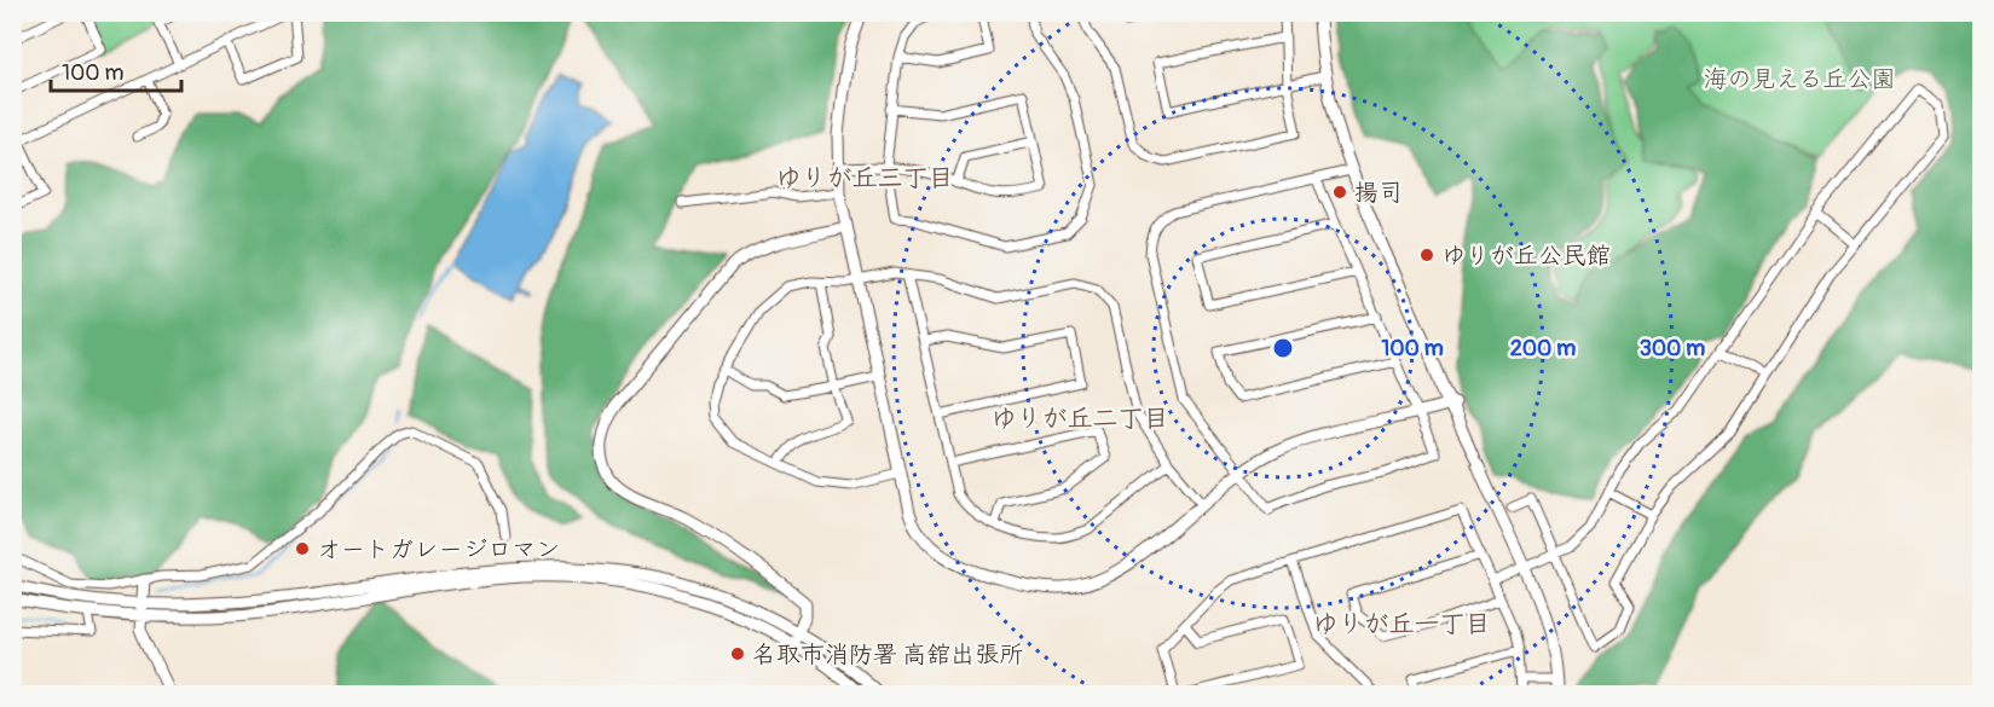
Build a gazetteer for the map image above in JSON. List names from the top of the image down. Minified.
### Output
{"districts":["ゆりが丘三丁目","ゆりが丘二丁目","ゆりが丘一丁目"],"parks":["海の見える丘公園"],"places":["揚司","ゆりが丘公民館","オートガレージロマン","名取市消防署 高舘出張所"],"scale_bar":"100 m","rings":["100 m","200 m","300 m"]}
